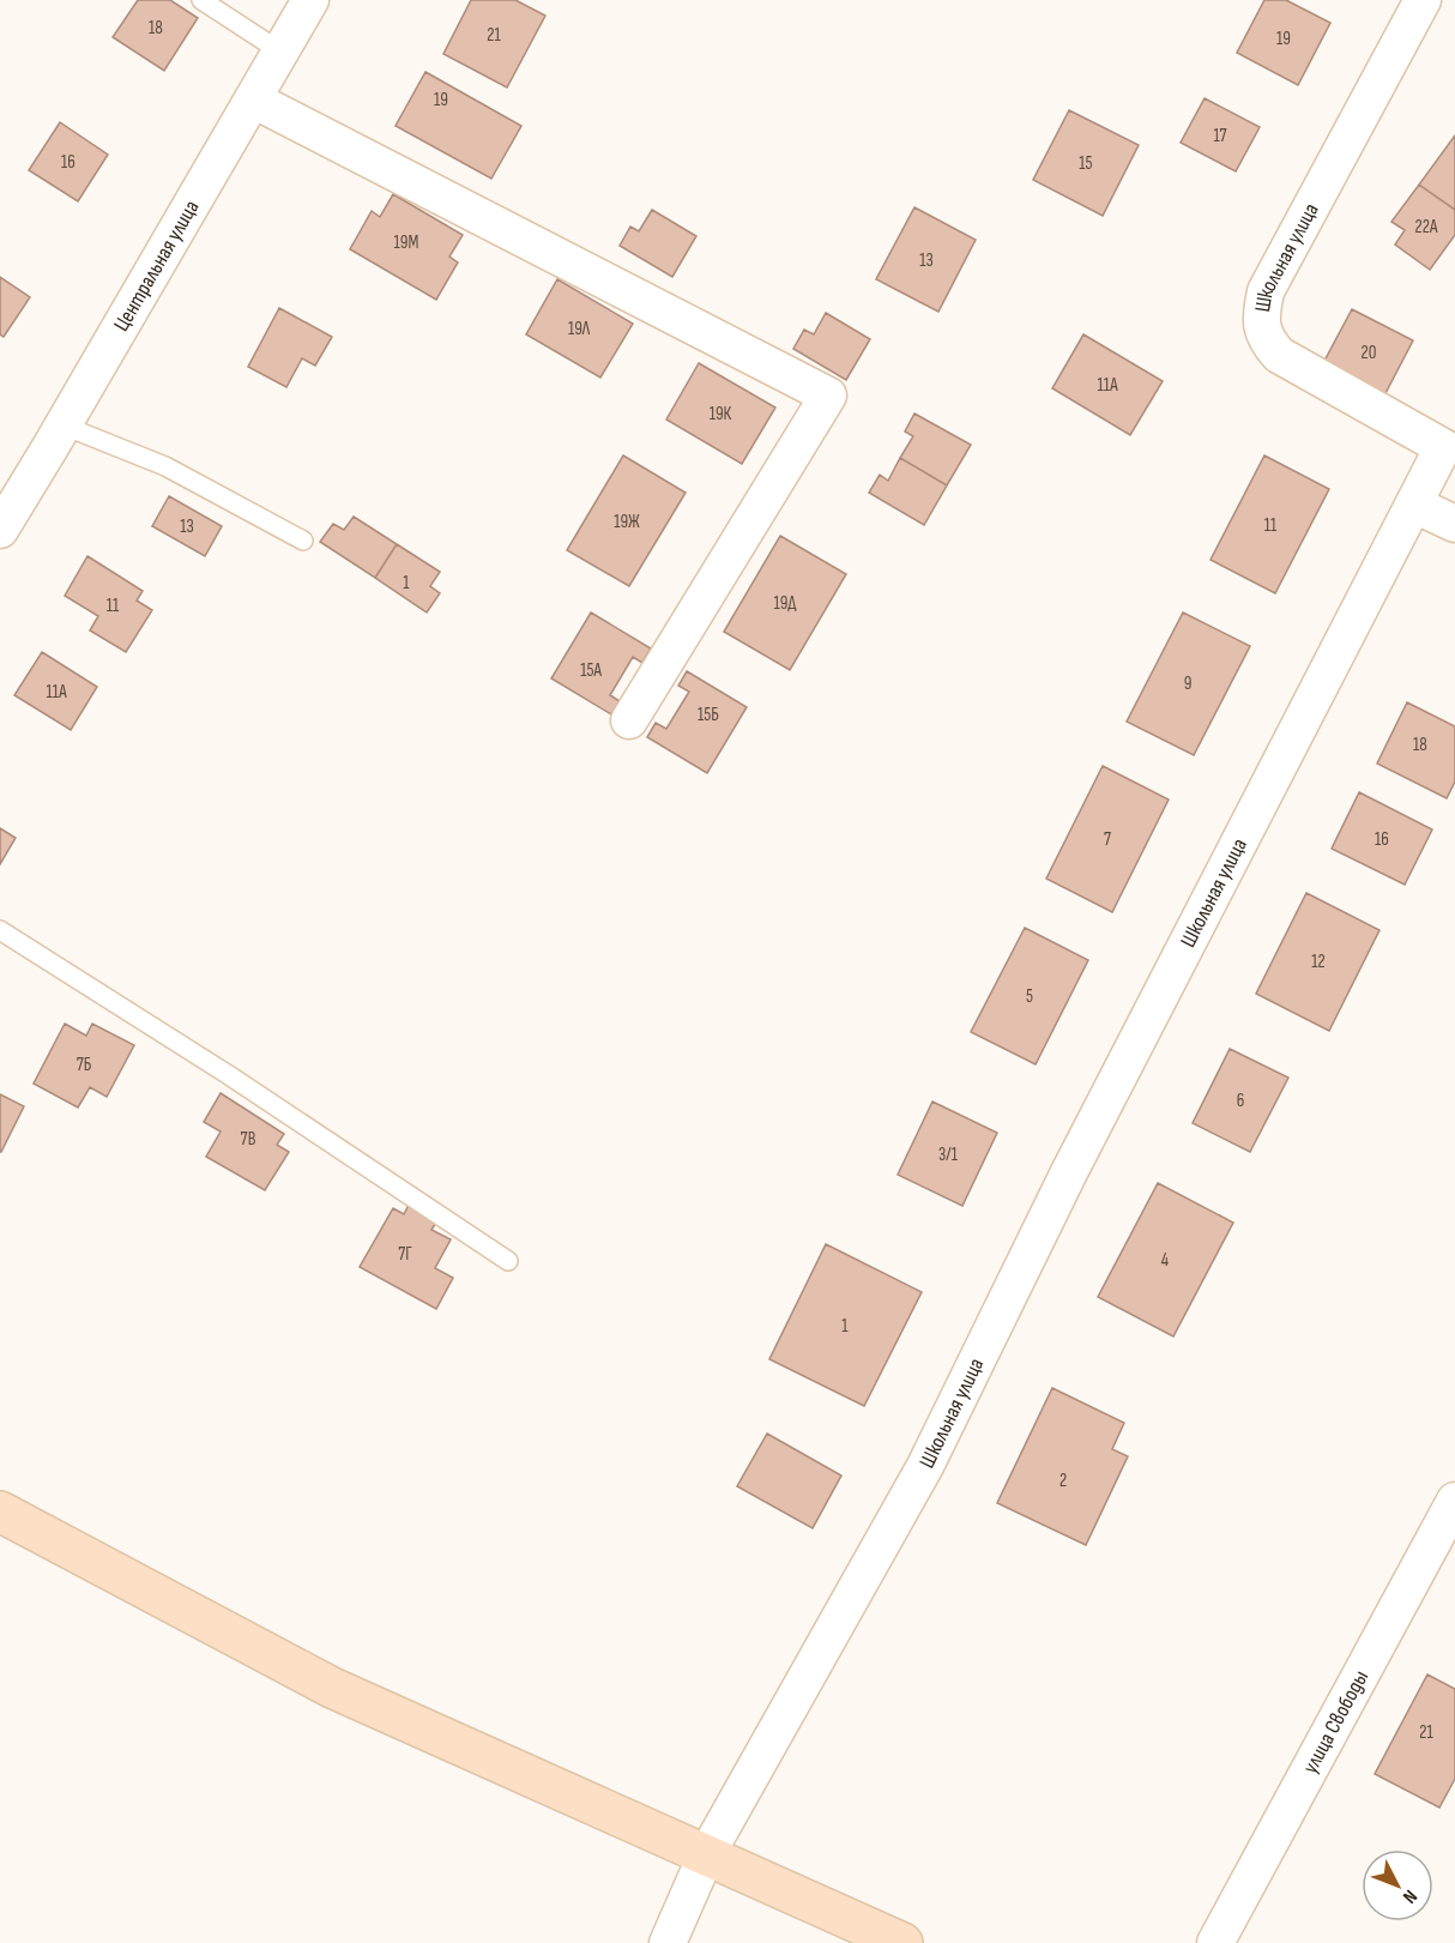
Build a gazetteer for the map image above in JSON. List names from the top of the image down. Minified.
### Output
{"streets":{"street":["Школьная улица","Центральная улица","улица Свободы"]},"house_numbers":["18","21","19","19","17","16","15","22А","19М","13","19Л","20","11А","19К","19Ж","11","13","1","19Д","11","15А","9","11А","15Б","18","7","16","12","5","7Б","6","7В","3/1","7Г","4","1","2","21"],"north":"bottom right"}
